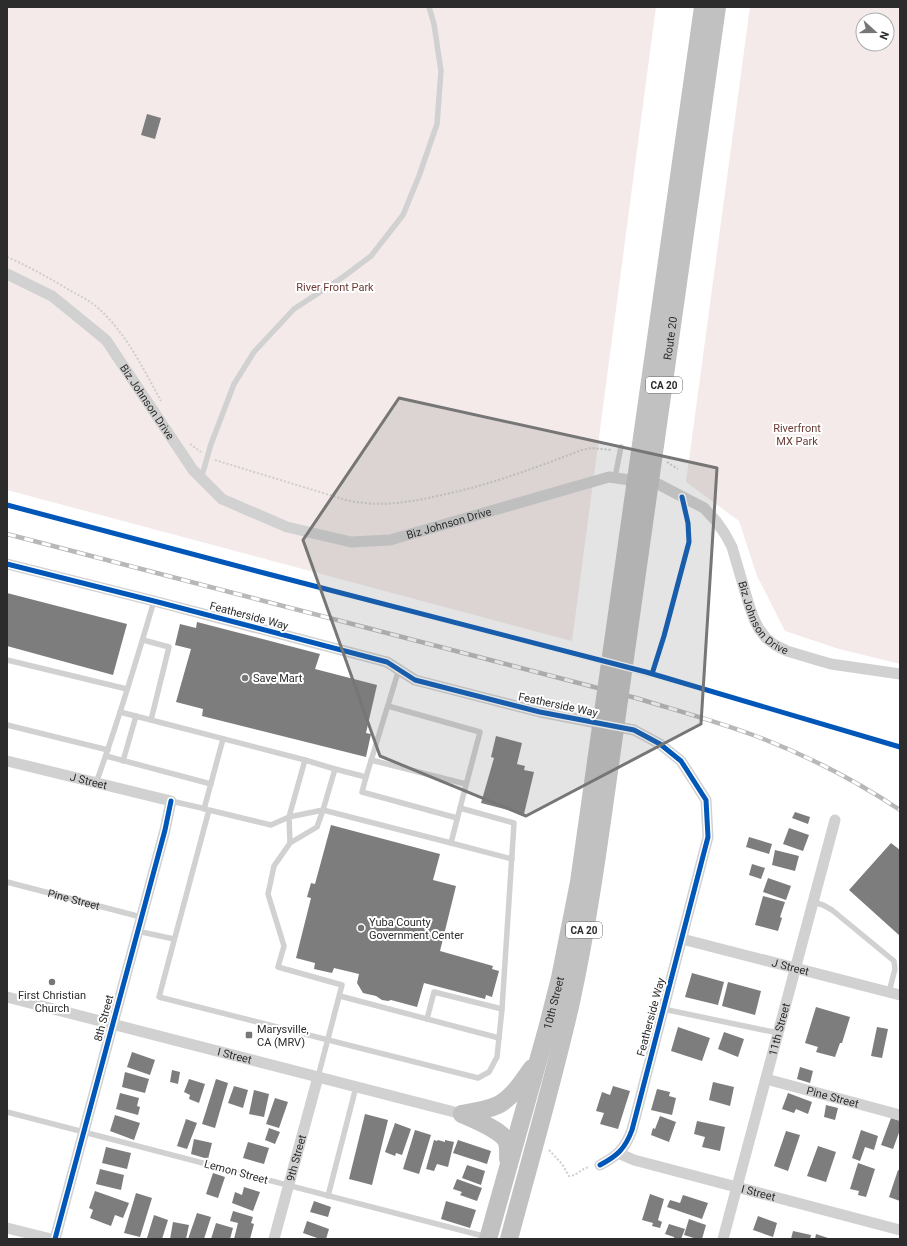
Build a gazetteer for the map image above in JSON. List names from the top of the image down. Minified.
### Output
{"streets":{"highway":["Route 20","CA 20","10th Street"],"street":["Biz Johnson Drive","Featherside Way","J Street","Pine Street","8th Street","11th Street","I Street","9th Street"],"lane":["Lemon Street"]},"crossings":[["Route 20","10th Street"],["Featherside Way","J Street"],["Featherside Way","I Street"],["J Street","8th Street"],["J Street","11th Street"],["Pine Street","8th Street"],["Pine Street","11th Street"],["10th Street","Lemon Street"],["8th Street","I Street"],["8th Street","Lemon Street"],["11th Street","I Street"],["I Street","9th Street"],["9th Street","Lemon Street"]],"parks":["River Front Park","Riverfront MX Park"],"places":{"other":["Save Mart","Yuba County Government Center","First Christian Church"],"transit":["Marysville, CA (MRV)"]},"north":"right"}
